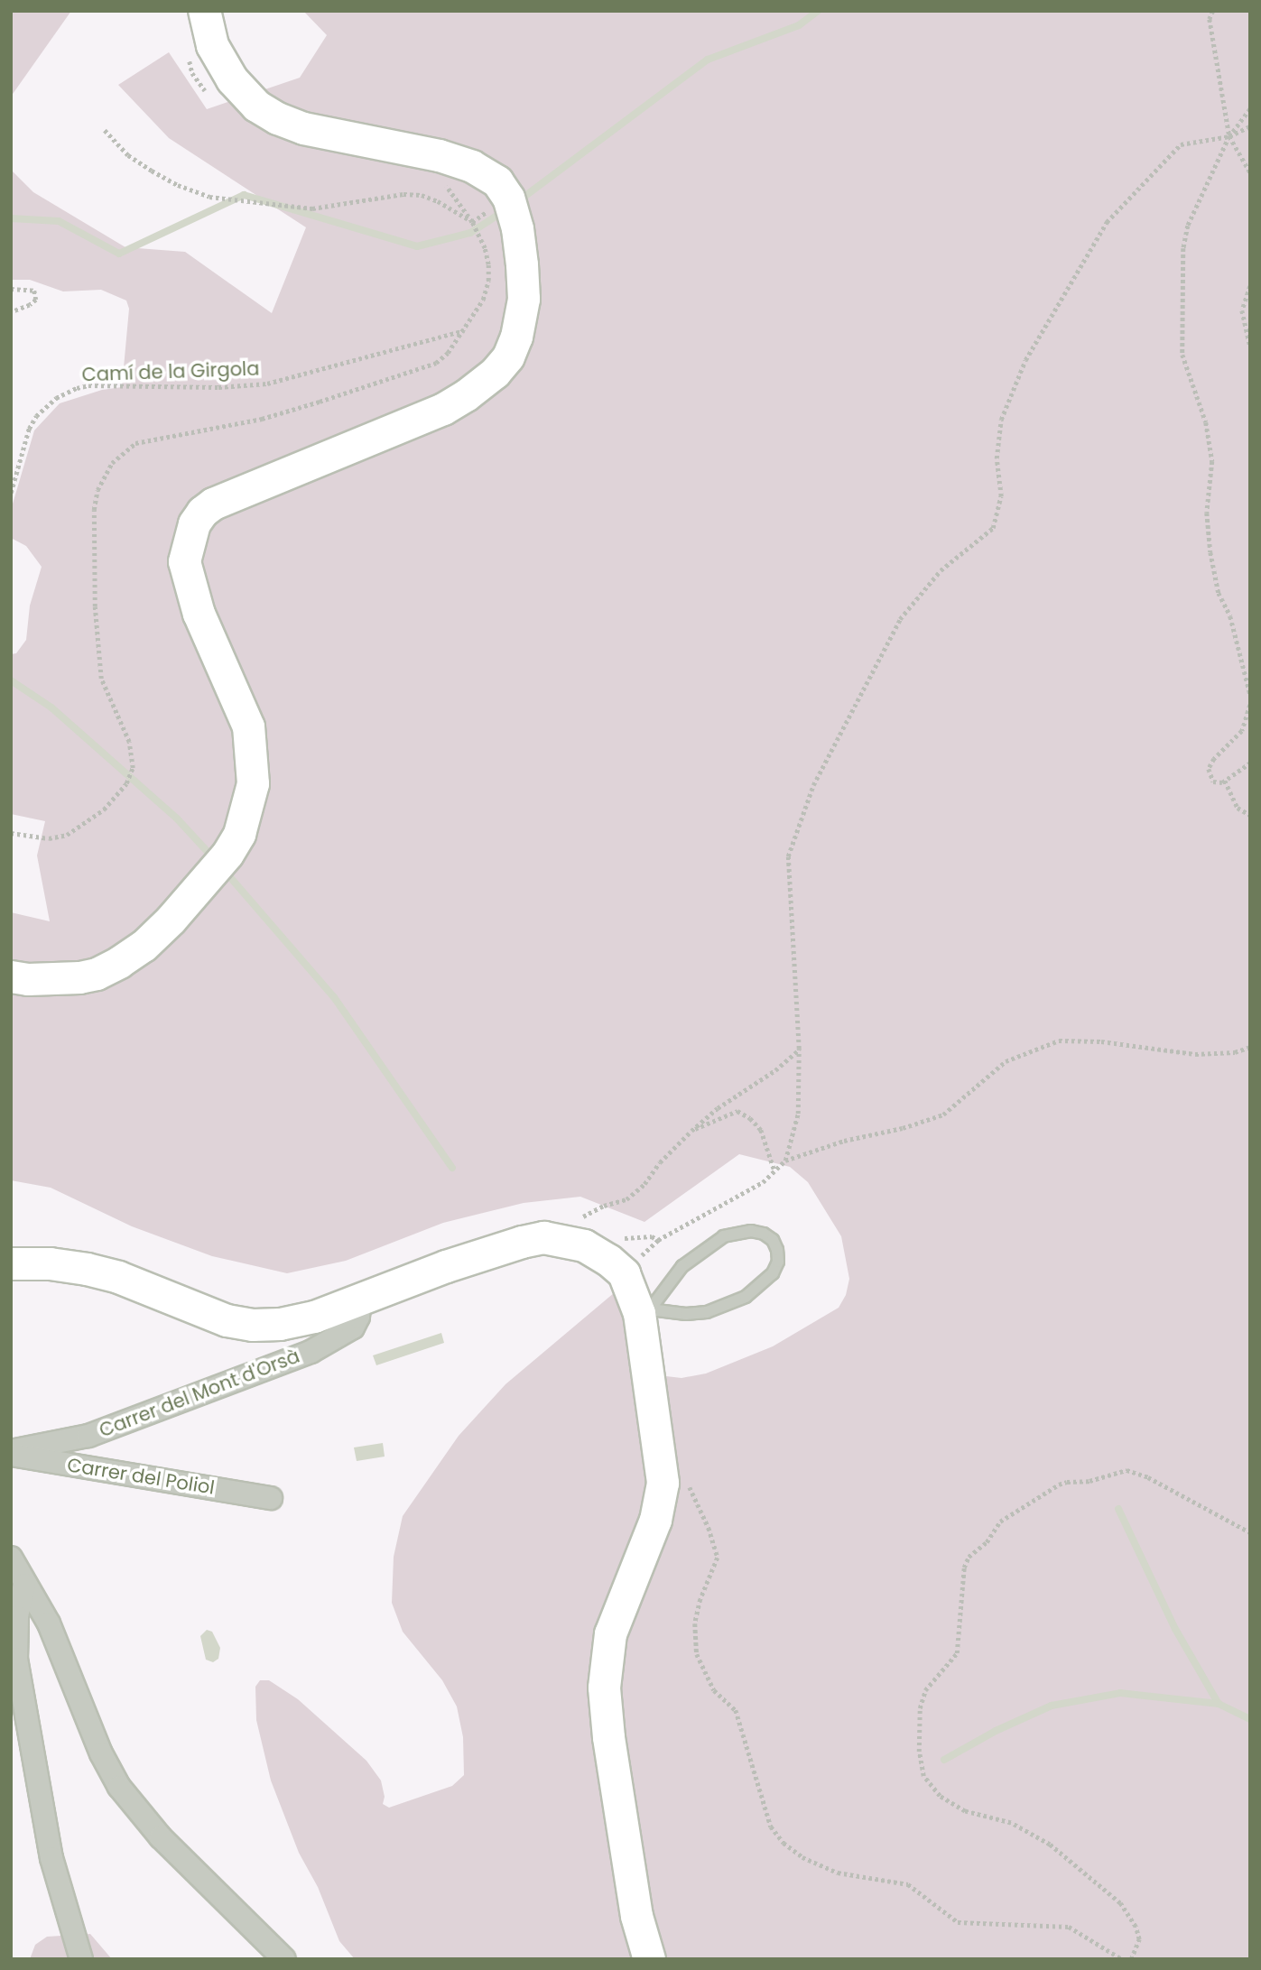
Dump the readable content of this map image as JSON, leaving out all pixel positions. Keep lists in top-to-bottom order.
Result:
{
  "streets": {
    "street": ["Carrer del Mont d'Orsà", "Carrer del Poliol"],
    "path": ["Camí de la Girgola"]
  },
  "crossings": [
    ["Carrer del Mont d'Orsà", "Carrer del Poliol"]
  ]
}
